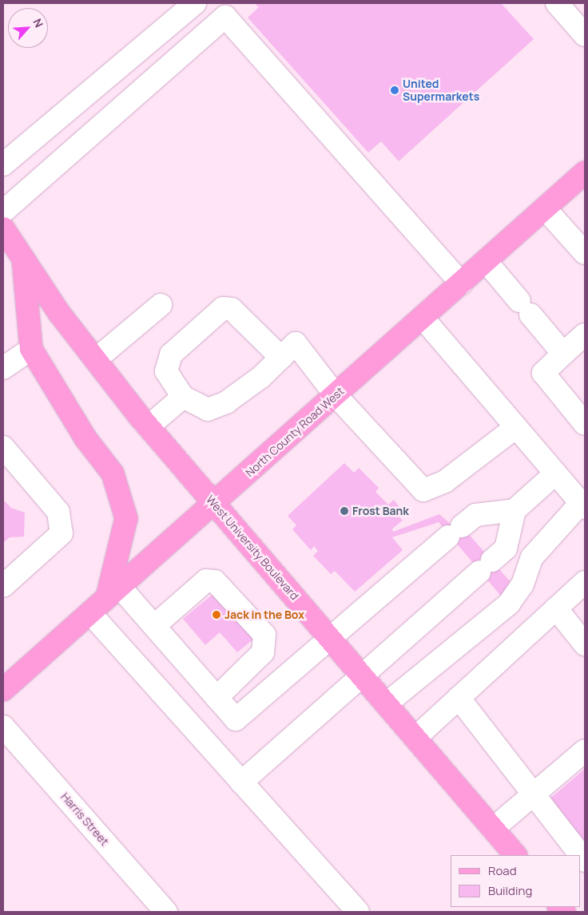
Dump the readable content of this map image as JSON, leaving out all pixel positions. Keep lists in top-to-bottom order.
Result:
{
  "streets": {
    "main road": ["North County Road West", "West University Boulevard"],
    "street": ["Harris Street"]
  },
  "crossings": [
    ["North County Road West", "West University Boulevard"]
  ],
  "places": ["United Supermarkets", "Frost Bank", "Jack in the Box"],
  "legend": ["Road", "Building"],
  "north": "top right"
}
